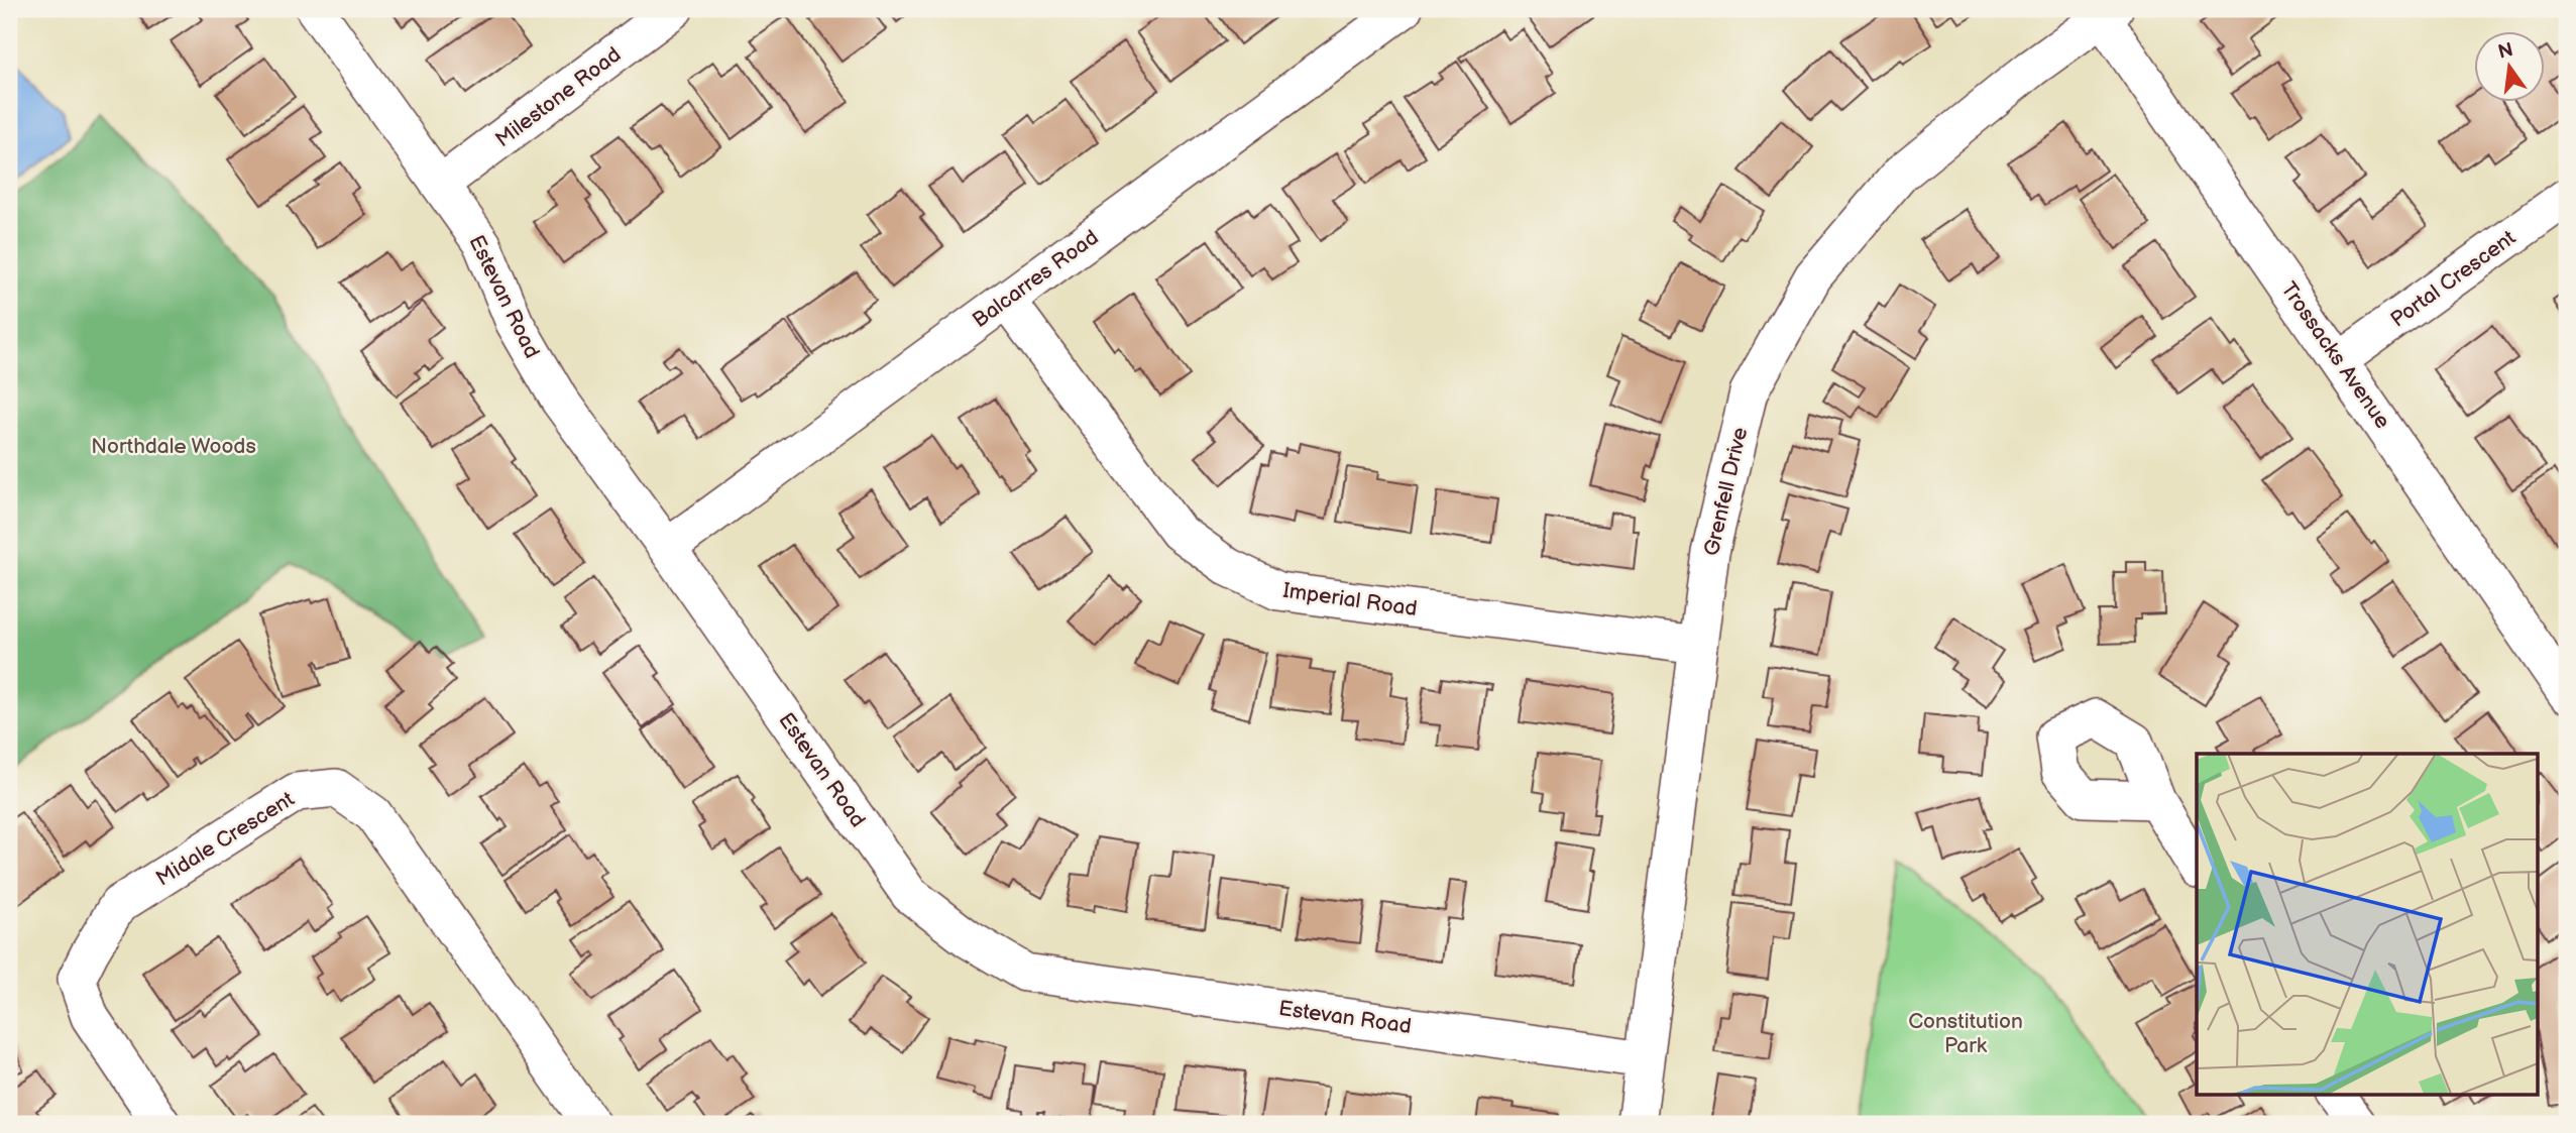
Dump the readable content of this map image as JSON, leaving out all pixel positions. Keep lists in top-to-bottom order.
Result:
{
  "streets": {
    "street": [
      "Milestone Road",
      "Balcarres Road",
      "Portal Crescent",
      "Estevan Road",
      "Trossacks Avenue",
      "Grenfell Drive",
      "Imperial Road",
      "Midale Crescent"
    ]
  },
  "crossings": [
    ["Milestone Road", "Estevan Road"],
    ["Balcarres Road", "Estevan Road"],
    ["Balcarres Road", "Imperial Road"],
    ["Portal Crescent", "Trossacks Avenue"],
    ["Estevan Road", "Grenfell Drive"],
    ["Trossacks Avenue", "Grenfell Drive"],
    ["Grenfell Drive", "Imperial Road"]
  ],
  "parks": ["Northdale Woods", "Constitution Park"],
  "north": "top"
}
